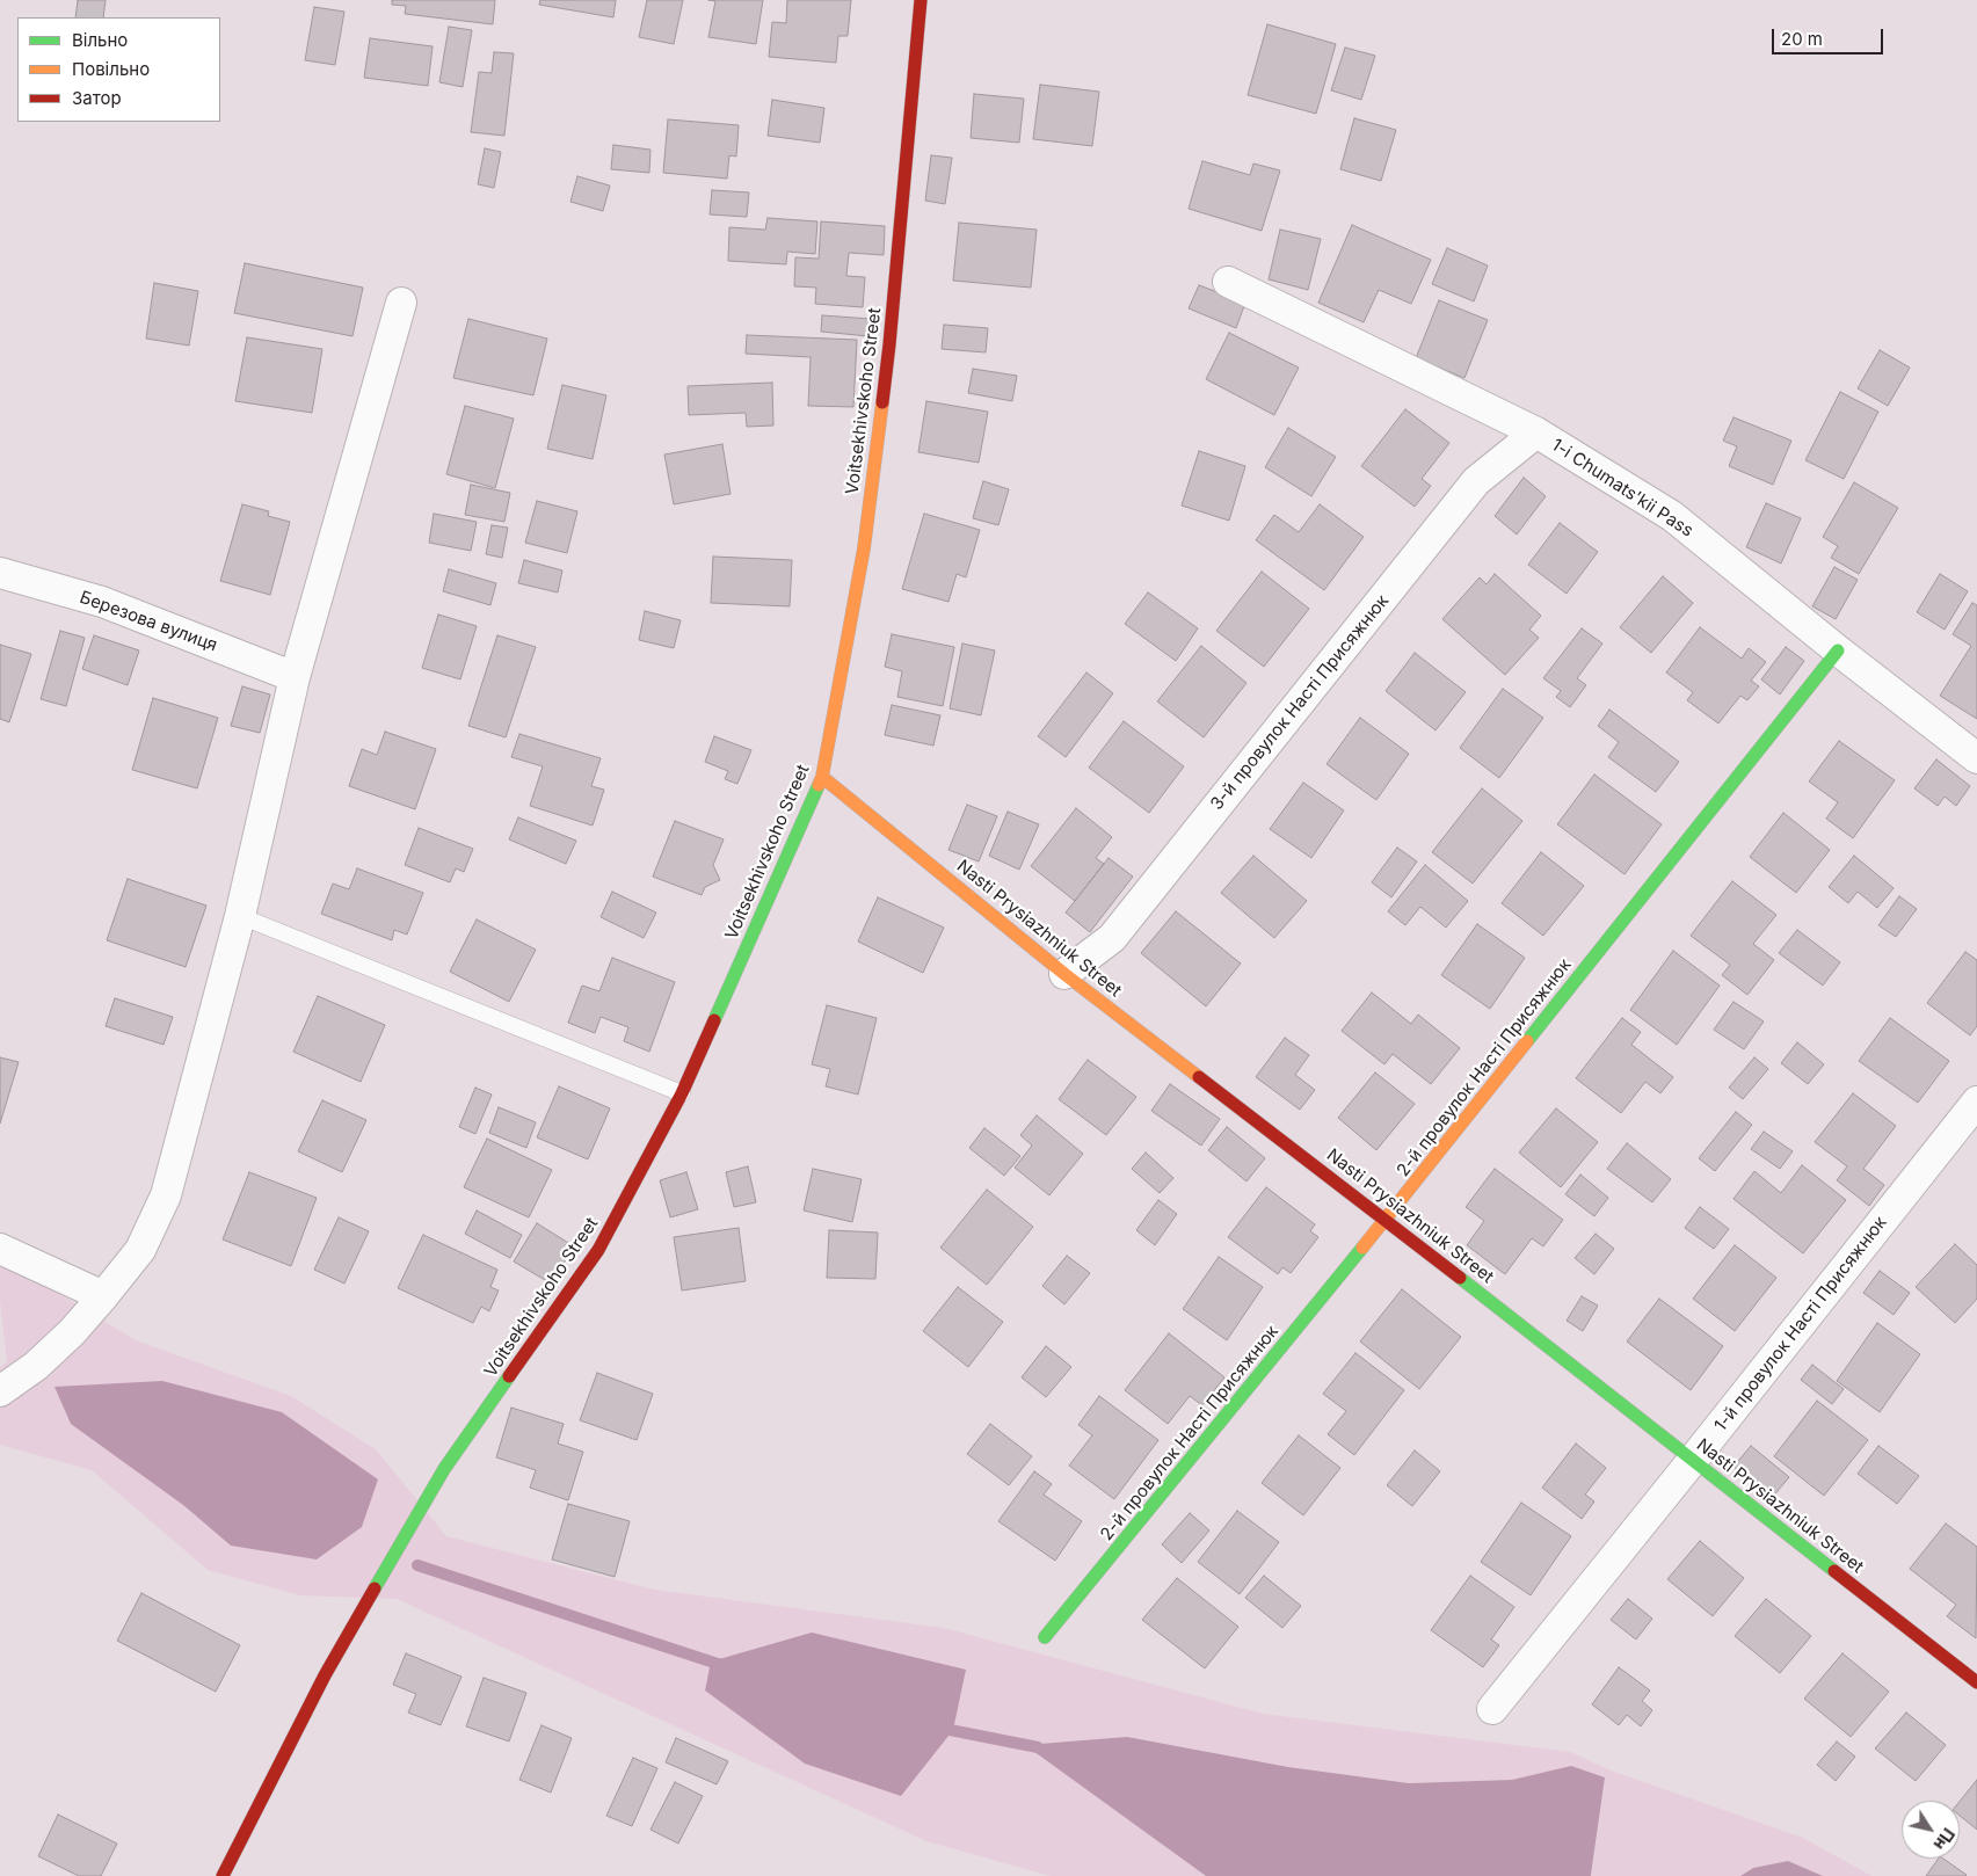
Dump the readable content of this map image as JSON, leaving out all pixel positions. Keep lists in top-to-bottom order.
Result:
{
  "streets": {
    "street": [
      "Voitsekhivskoho Street",
      "1-i Chumats'kii Pass",
      "Березова вулиця",
      "3-й провулок Насті Присяжнюк",
      "Nasti Prysiazhniuk Street",
      "2-й провулок Насті Присяжнюк",
      "1-й провулок Насті Присяжнюк"
    ]
  },
  "crossings": [
    ["Voitsekhivskoho Street", "Nasti Prysiazhniuk Street"],
    ["1-i Chumats'kii Pass", "3-й провулок Насті Присяжнюк"],
    ["1-i Chumats'kii Pass", "2-й провулок Насті Присяжнюк"],
    ["3-й провулок Насті Присяжнюк", "Nasti Prysiazhniuk Street"],
    ["Nasti Prysiazhniuk Street", "2-й провулок Насті Присяжнюк"],
    ["Nasti Prysiazhniuk Street", "1-й провулок Насті Присяжнюк"]
  ],
  "legend": ["Вільно", "Повільно", "Затор"],
  "scale_bar": "20 m",
  "north": "bottom right"
}
